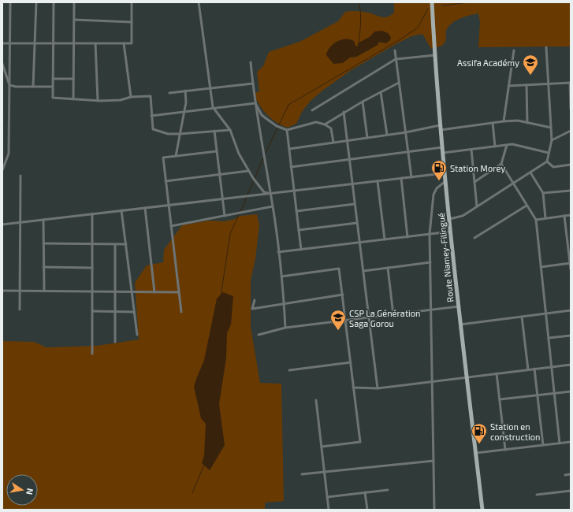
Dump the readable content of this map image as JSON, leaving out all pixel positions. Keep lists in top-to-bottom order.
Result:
{
  "streets": {
    "main road": ["Route Niamey-Filingué"]
  },
  "places": {
    "school or university": ["Assifa Académy", "CSP La Génération Saga Gorou"],
    "fuel station": ["Station Morey", "Station en construction"]
  },
  "north": "right"
}
